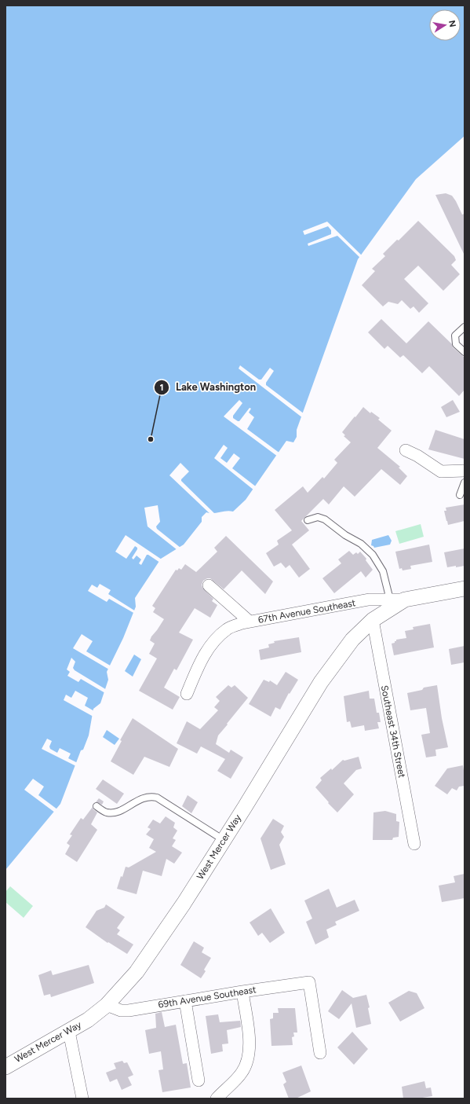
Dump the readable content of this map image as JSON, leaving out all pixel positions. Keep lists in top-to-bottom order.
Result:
{
  "streets": {
    "street": [
      "67th Avenue Southeast",
      "Southeast 34th Street",
      "West Mercer Way",
      "69th Avenue Southeast"
    ]
  },
  "crossings": [
    ["67th Avenue Southeast", "West Mercer Way"],
    ["Southeast 34th Street", "West Mercer Way"],
    ["West Mercer Way", "69th Avenue Southeast"]
  ],
  "places": ["Lake Washington"],
  "north": "right"
}
